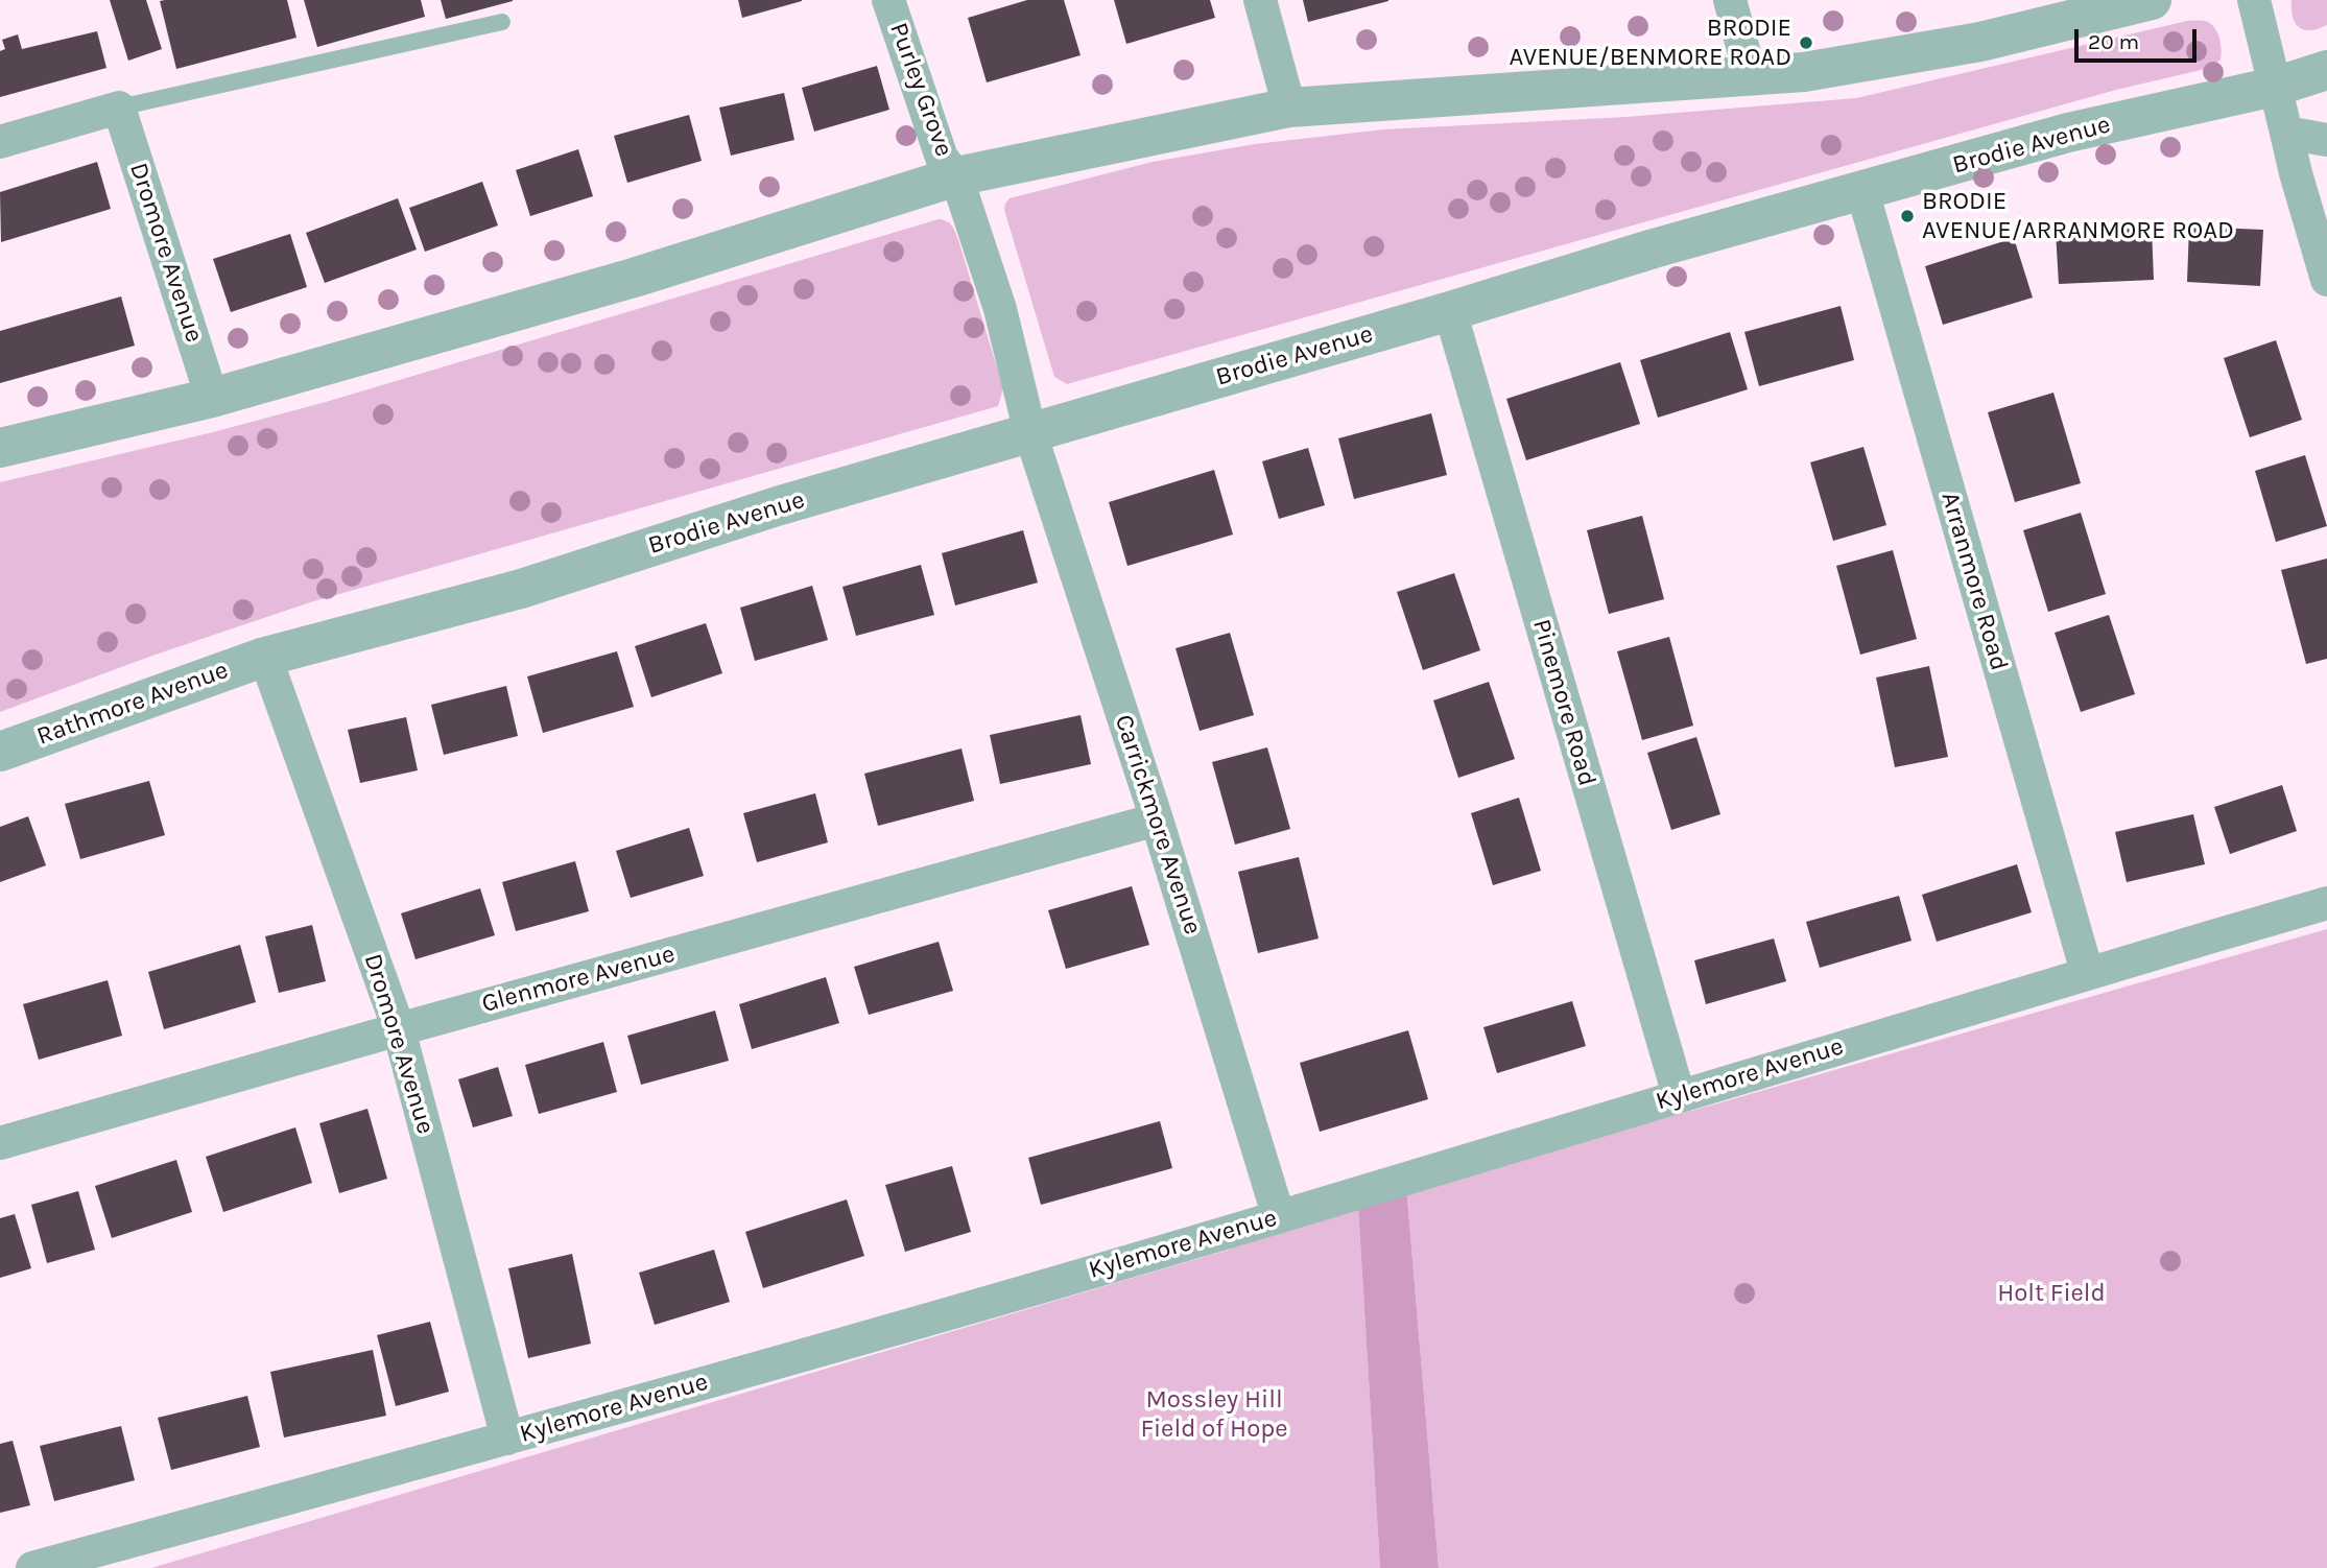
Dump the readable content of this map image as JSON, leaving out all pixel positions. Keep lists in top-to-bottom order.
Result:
{
  "streets": {
    "street": [
      "Purley Grove",
      "Brodie Avenue",
      "Dromore Avenue",
      "Arranmore Road",
      "Pinemore Road",
      "Rathmore Avenue",
      "Carrickmore Avenue",
      "Glenmore Avenue",
      "Kylemore Avenue"
    ]
  },
  "crossings": [
    ["Purley Grove", "Brodie Avenue"],
    ["Purley Grove", "Carrickmore Avenue"],
    ["Brodie Avenue", "Dromore Avenue"],
    ["Brodie Avenue", "Arranmore Road"],
    ["Brodie Avenue", "Pinemore Road"],
    ["Brodie Avenue", "Rathmore Avenue"],
    ["Brodie Avenue", "Carrickmore Avenue"],
    ["Dromore Avenue", "Rathmore Avenue"],
    ["Dromore Avenue", "Glenmore Avenue"],
    ["Dromore Avenue", "Kylemore Avenue"],
    ["Arranmore Road", "Kylemore Avenue"],
    ["Pinemore Road", "Kylemore Avenue"],
    ["Carrickmore Avenue", "Glenmore Avenue"],
    ["Carrickmore Avenue", "Kylemore Avenue"]
  ],
  "parks": ["Holt Field", "Mossley Hill Field of Hope"],
  "places": ["BRODIE AVENUE/BENMORE ROAD", "BRODIE AVENUE/ARRANMORE ROAD"],
  "scale_bar": "20 m"
}
